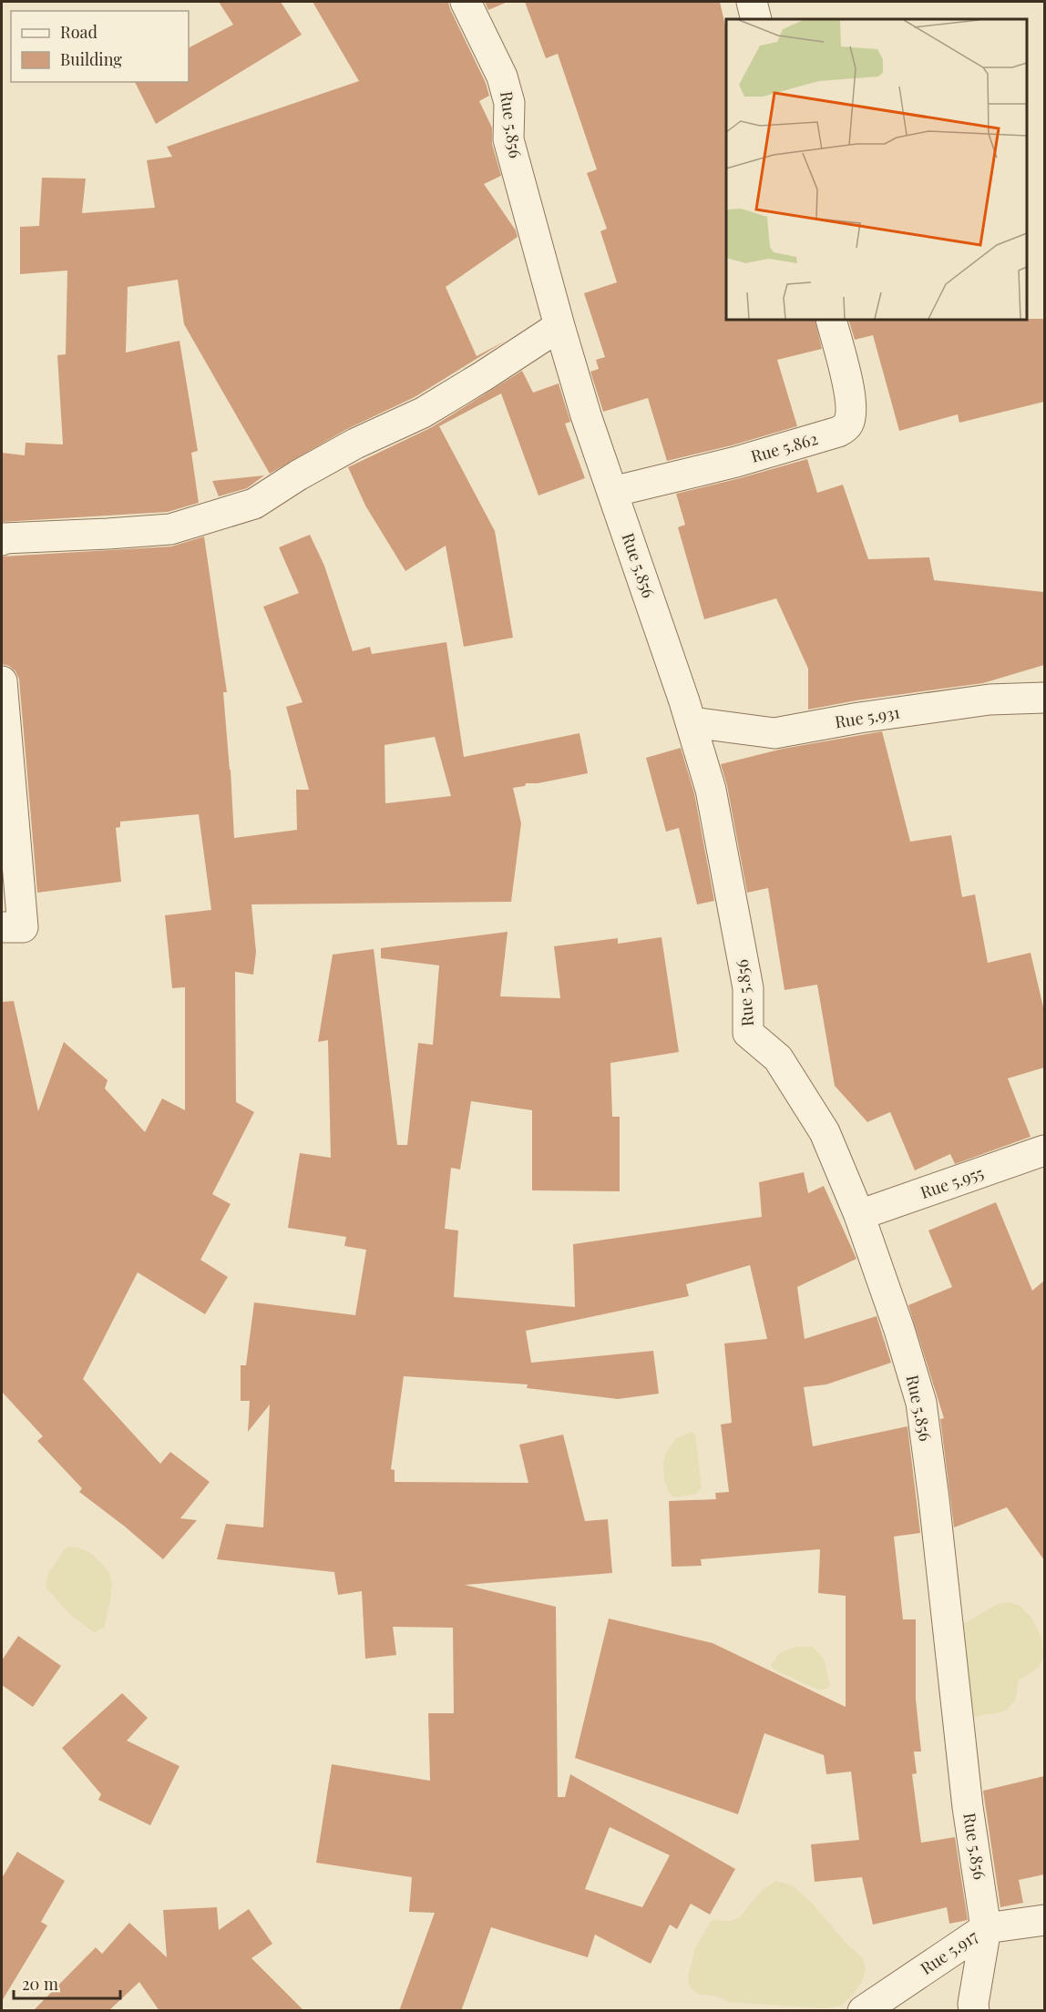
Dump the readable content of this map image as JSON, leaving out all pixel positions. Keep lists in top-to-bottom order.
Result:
{
  "streets": {
    "street": [
      "Rue 5.856",
      "Rue 5.862",
      "Rue 5.931",
      "Rue 5.955",
      "Rue 5.917"
    ]
  },
  "crossings": [
    ["Rue 5.856", "Rue 5.862"],
    ["Rue 5.856", "Rue 5.931"],
    ["Rue 5.856", "Rue 5.955"],
    ["Rue 5.856", "Rue 5.917"]
  ],
  "legend": ["Road", "Building"],
  "scale_bar": "20 m"
}
